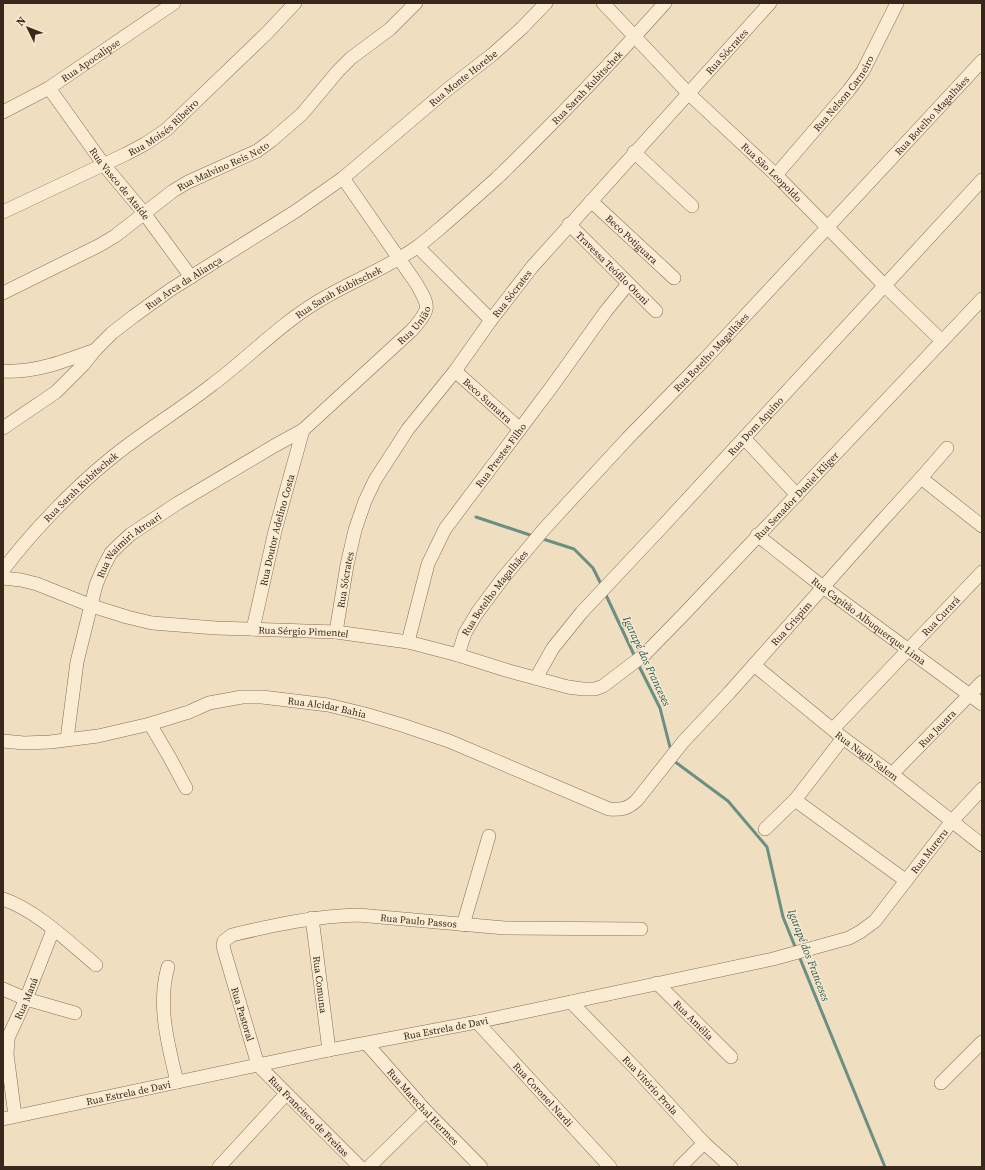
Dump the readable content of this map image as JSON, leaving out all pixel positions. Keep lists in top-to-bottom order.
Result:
{
  "streets": {
    "street": [
      "Rua Sócrates",
      "Rua Apocalipse",
      "Rua Monte Horebe",
      "Rua Sarah Kubitschek",
      "Rua Nelson Carneiro",
      "Rua Botelho Magalhães",
      "Rua Moisés Ribeiro",
      "Rua Malvino Reis Neto",
      "Rua São Leopoldo",
      "Rua Vasco de Ataíde",
      "Beco Potiguara",
      "Travessa Teófilo Otoni",
      "Rua Arca da Aliança",
      "Rua União",
      "Beco Sumatra",
      "Rua Dom Aquino",
      "Rua Prestes Filho",
      "Rua Senador Daniel Kliger",
      "Rua Doutor Adelino Costa",
      "Rua Waimiri Atroari",
      "Rua Curará",
      "Rua Capitão Albuquerque Lima",
      "Rua Crispim",
      "Rua Sérgio Pimentel",
      "Rua Alcidar Bahia",
      "Rua Jauara",
      "Rua Nagib Salem",
      "Rua Mureru",
      "Rua Paulo Passos",
      "Rua Comuna",
      "Rua Maná",
      "Rua Pastoral",
      "Rua Amélia",
      "Rua Estrela de Davi",
      "Rua Vitório Prola",
      "Rua Coronel Nardi",
      "Rua Marechal Hermes",
      "Rua Francisco de Freitas"
    ]
  },
  "crossings": [
    ["Rua Sócrates", "Rua São Leopoldo"],
    ["Rua Sócrates", "Beco Potiguara"],
    ["Rua Sócrates", "Travessa Teófilo Otoni"],
    ["Rua Sócrates", "Beco Sumatra"],
    ["Rua Sócrates", "Rua Sérgio Pimentel"],
    ["Rua Apocalipse", "Rua Vasco de Ataíde"],
    ["Rua Monte Horebe", "Rua Arca da Aliança"],
    ["Rua Sarah Kubitschek", "Rua São Leopoldo"],
    ["Rua Sarah Kubitschek", "Rua União"],
    ["Rua Nelson Carneiro", "Rua São Leopoldo"],
    ["Rua Botelho Magalhães", "Rua São Leopoldo"],
    ["Rua Botelho Magalhães", "Rua Sérgio Pimentel"],
    ["Rua Moisés Ribeiro", "Rua Vasco de Ataíde"],
    ["Rua Malvino Reis Neto", "Rua Vasco de Ataíde"],
    ["Rua São Leopoldo", "Rua Dom Aquino"],
    ["Rua São Leopoldo", "Rua Senador Daniel Kliger"],
    ["Rua Vasco de Ataíde", "Rua Arca da Aliança"],
    ["Travessa Teófilo Otoni", "Rua Prestes Filho"],
    ["Rua Arca da Aliança", "Rua União"],
    ["Rua União", "Rua Doutor Adelino Costa"],
    ["Rua União", "Rua Waimiri Atroari"],
    ["Beco Sumatra", "Rua Prestes Filho"],
    ["Rua Dom Aquino", "Rua Sérgio Pimentel"],
    ["Rua Prestes Filho", "Rua Sérgio Pimentel"],
    ["Rua Senador Daniel Kliger", "Rua Capitão Albuquerque Lima"],
    ["Rua Senador Daniel Kliger", "Rua Sérgio Pimentel"],
    ["Rua Doutor Adelino Costa", "Rua Waimiri Atroari"],
    ["Rua Doutor Adelino Costa", "Rua Sérgio Pimentel"],
    ["Rua Waimiri Atroari", "Rua Sérgio Pimentel"],
    ["Rua Waimiri Atroari", "Rua Alcidar Bahia"],
    ["Rua Curará", "Rua Capitão Albuquerque Lima"],
    ["Rua Curará", "Rua Nagib Salem"],
    ["Rua Capitão Albuquerque Lima", "Rua Crispim"],
    ["Rua Capitão Albuquerque Lima", "Rua Jauara"],
    ["Rua Crispim", "Rua Alcidar Bahia"],
    ["Rua Crispim", "Rua Nagib Salem"],
    ["Rua Jauara", "Rua Nagib Salem"],
    ["Rua Nagib Salem", "Rua Mureru"],
    ["Rua Mureru", "Rua Estrela de Davi"],
    ["Rua Paulo Passos", "Rua Comuna"],
    ["Rua Paulo Passos", "Rua Pastoral"],
    ["Rua Comuna", "Rua Estrela de Davi"],
    ["Rua Maná", "Rua Estrela de Davi"],
    ["Rua Pastoral", "Rua Estrela de Davi"],
    ["Rua Pastoral", "Rua Francisco de Freitas"],
    ["Rua Amélia", "Rua Estrela de Davi"],
    ["Rua Estrela de Davi", "Rua Vitório Prola"],
    ["Rua Estrela de Davi", "Rua Coronel Nardi"],
    ["Rua Estrela de Davi", "Rua Marechal Hermes"],
    ["Rua Estrela de Davi", "Rua Francisco de Freitas"]
  ],
  "water": ["Igarapé dos Franceses"],
  "north": "top left"
}
